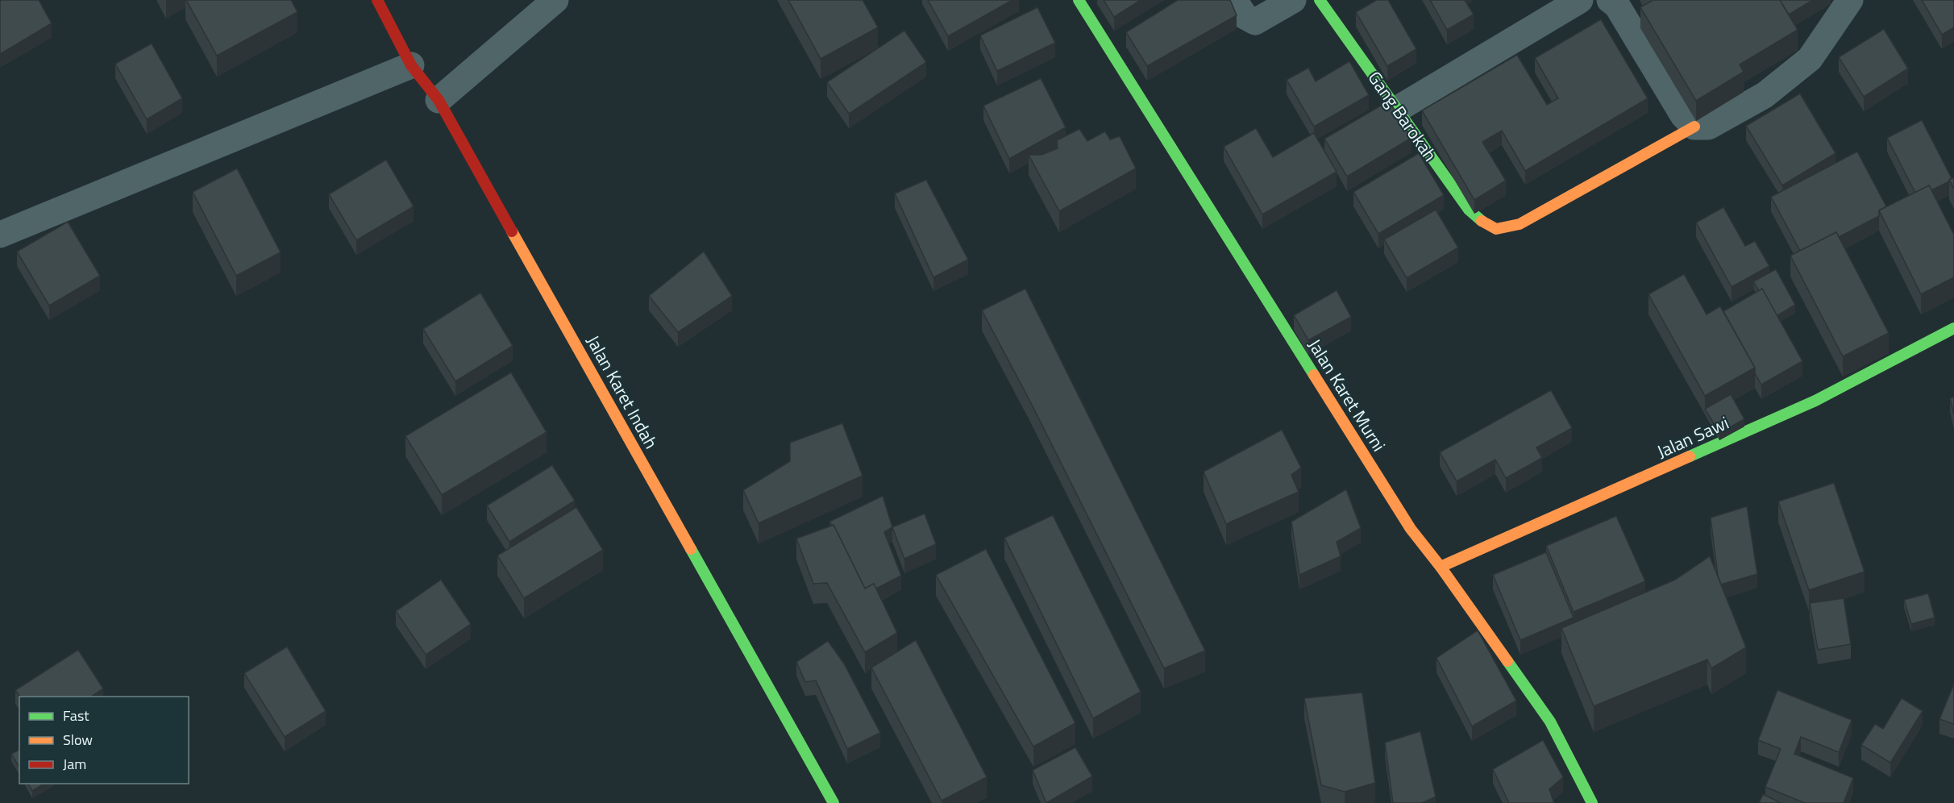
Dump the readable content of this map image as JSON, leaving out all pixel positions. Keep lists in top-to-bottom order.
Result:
{
  "streets": {
    "street": [
      "Gang Barokah",
      "Jalan Karet Indah",
      "Jalan Karet Murni",
      "Jalan Sawi"
    ]
  },
  "crossings": [
    ["Jalan Karet Murni", "Jalan Sawi"]
  ],
  "legend": ["Fast", "Slow", "Jam"]
}
